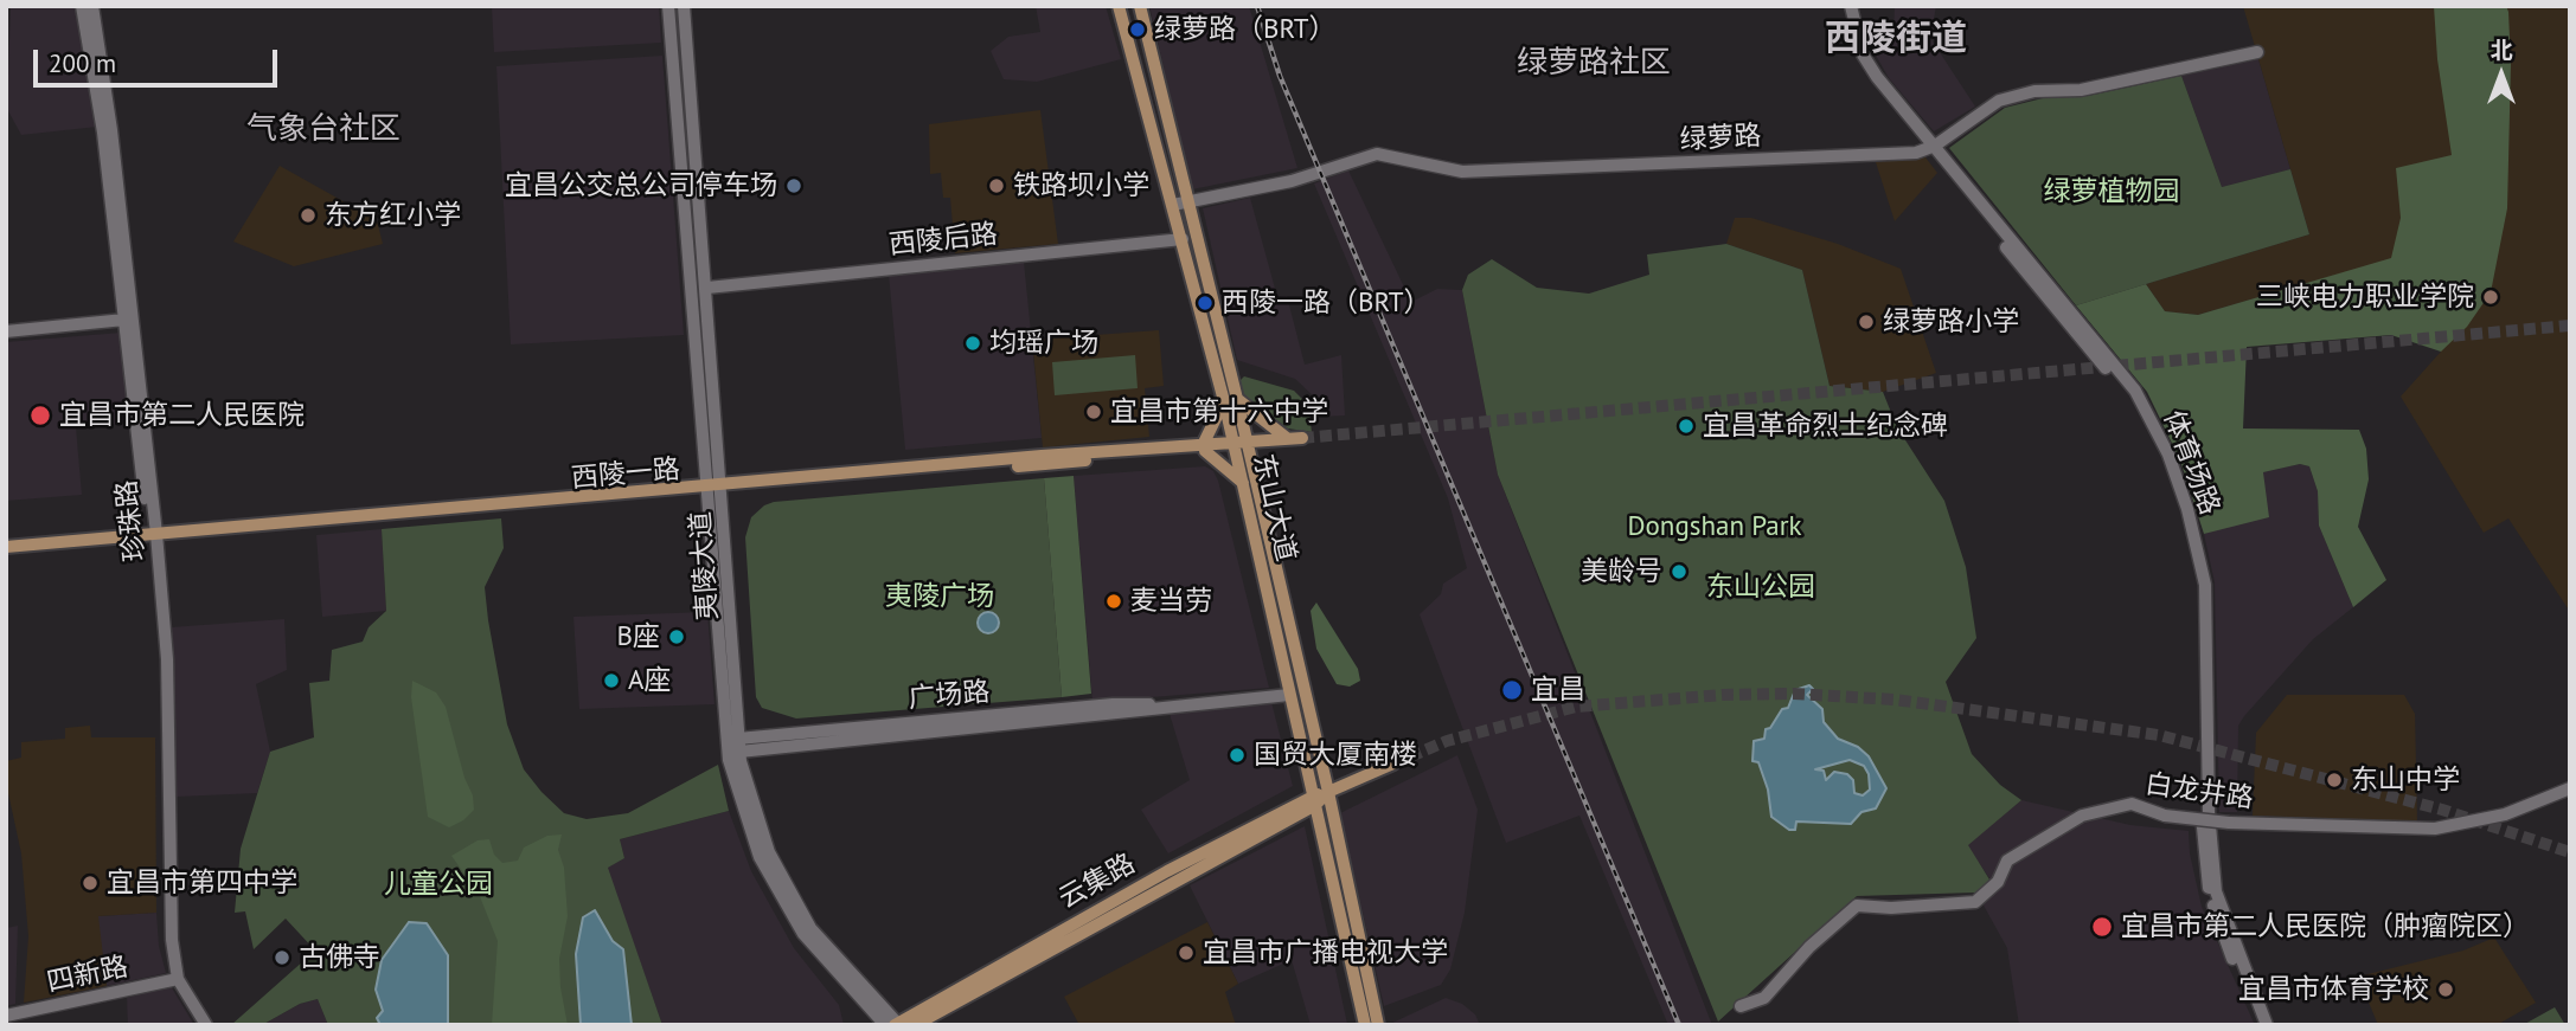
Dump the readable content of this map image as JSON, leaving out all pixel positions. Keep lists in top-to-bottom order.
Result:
{
  "streets": {
    "main road": [
      "绿萝路",
      "西陵后路",
      "体育场路",
      "西陵一路",
      "东山大道",
      "珍珠路",
      "夷陵大道",
      "广场路",
      "白龙井路",
      "云集路",
      "四新路"
    ]
  },
  "crossings": [
    ["绿萝路", "体育场路"],
    ["绿萝路", "东山大道"],
    ["西陵后路", "东山大道"],
    ["西陵后路", "夷陵大道"],
    ["西陵一路", "东山大道"],
    ["西陵一路", "珍珠路"],
    ["西陵一路", "夷陵大道"],
    ["东山大道", "广场路"],
    ["东山大道", "云集路"],
    ["珍珠路", "四新路"],
    ["夷陵大道", "广场路"],
    ["夷陵大道", "云集路"]
  ],
  "districts": ["西陵街道", "绿萝路社区", "气象台社区"],
  "parks": [
    "绿萝植物园",
    "Dongshan Park",
    "东山公园",
    "夷陵广场",
    "儿童公园"
  ],
  "places": [
    "绿萝路（BRT）",
    "宜昌公交总公司停车场",
    "铁路坝小学",
    "东方红小学",
    "三峡电力职业学院",
    "西陵一路（BRT）",
    "绿萝路小学",
    "均瑶广场",
    "宜昌市第十六中学",
    "宜昌市第二人民医院",
    "宜昌革命烈士纪念碑",
    "美龄号",
    "麦当劳",
    "B座",
    "A座",
    "宜昌",
    "国贸大厦南楼",
    "东山中学",
    "宜昌市第四中学",
    "宜昌市第二人民医院（肿瘤院区）",
    "宜昌市广播电视大学",
    "古佛寺",
    "宜昌市体育学校"
  ],
  "scale_bar": "200 m",
  "north": "top"
}
